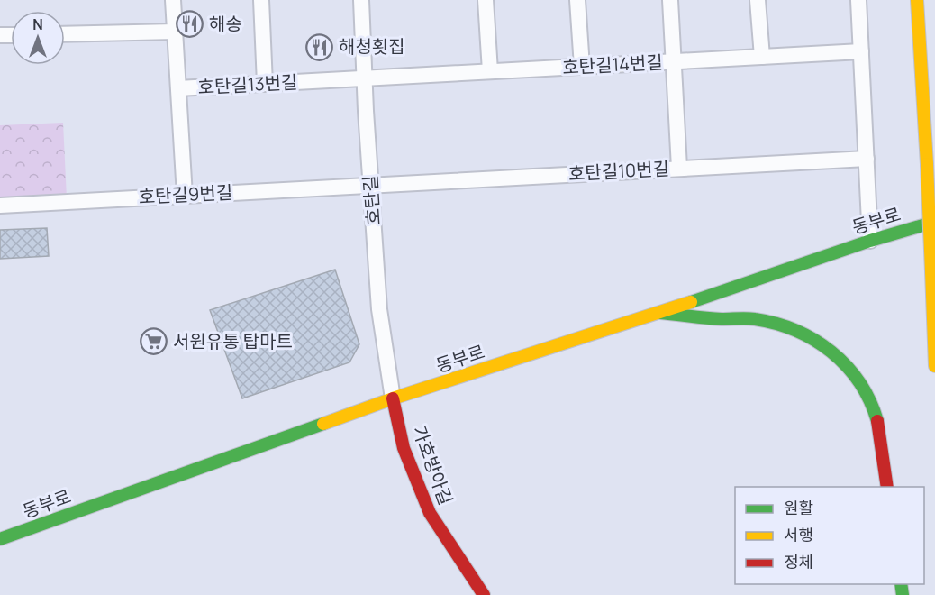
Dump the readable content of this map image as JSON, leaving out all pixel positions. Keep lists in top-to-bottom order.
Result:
{
  "streets": {
    "main road": ["동부로", "가호방아길"],
    "street": [
      "호탄길14번길",
      "호탄길13번길",
      "호탄길10번길",
      "호탄길9번길",
      "호탄길"
    ]
  },
  "crossings": [
    ["호탄길14번길", "호탄길13번길"],
    ["호탄길14번길", "호탄길"],
    ["호탄길13번길", "호탄길"],
    ["호탄길10번길", "호탄길9번길"],
    ["호탄길10번길", "호탄길"],
    ["호탄길9번길", "호탄길"],
    ["호탄길", "동부로"],
    ["호탄길", "가호방아길"],
    ["동부로", "가호방아길"]
  ],
  "places": {
    "restaurant": ["해송", "해청횟집"],
    "supermarket": ["서원유통 탑마트"]
  },
  "legend": ["원활", "서행", "정체"],
  "north": "top"
}
